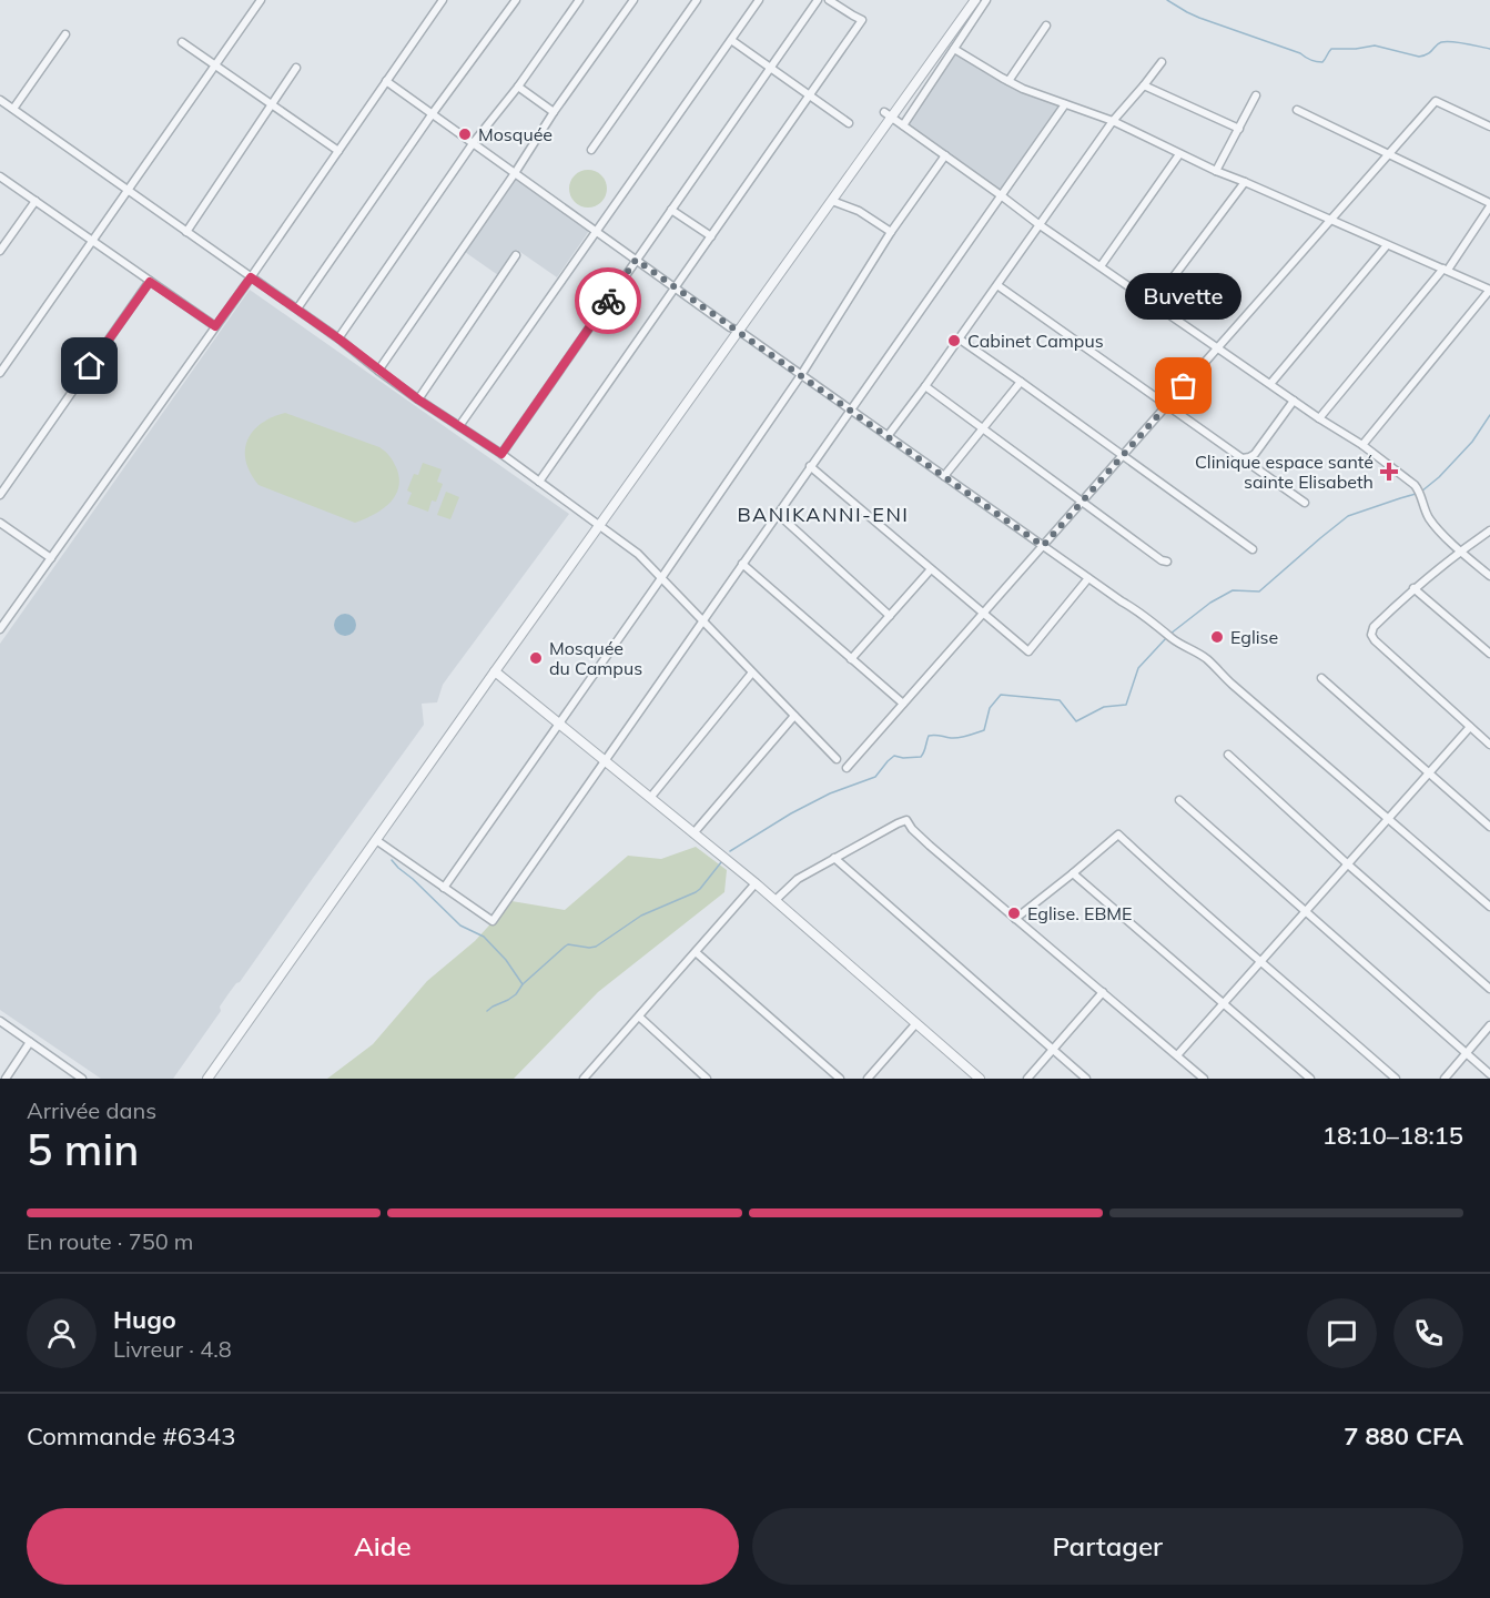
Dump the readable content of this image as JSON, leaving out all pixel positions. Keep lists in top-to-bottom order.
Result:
{
  "districts": ["BANIKANNI-ENI"],
  "places": {
    "other": [
      "Mosquée",
      "Cabinet Campus",
      "Buvette",
      "Eglise",
      "Mosquée du Campus",
      "Eglise. EBME"
    ],
    "health": ["Clinique espace santé sainte Elisabeth"]
  },
  "page": {
    "bubble": "Buvette",
    "heading": ["5 min", "Arrivée dans", "18:10–18:15"],
    "panel": [
      "Hugo",
      "Livreur · 4.8",
      "Commande #6343",
      "7 880 CFA"
    ],
    "bar": "En route · 750 m",
    "buttons": ["Aide", "Partager"]
  }
}
